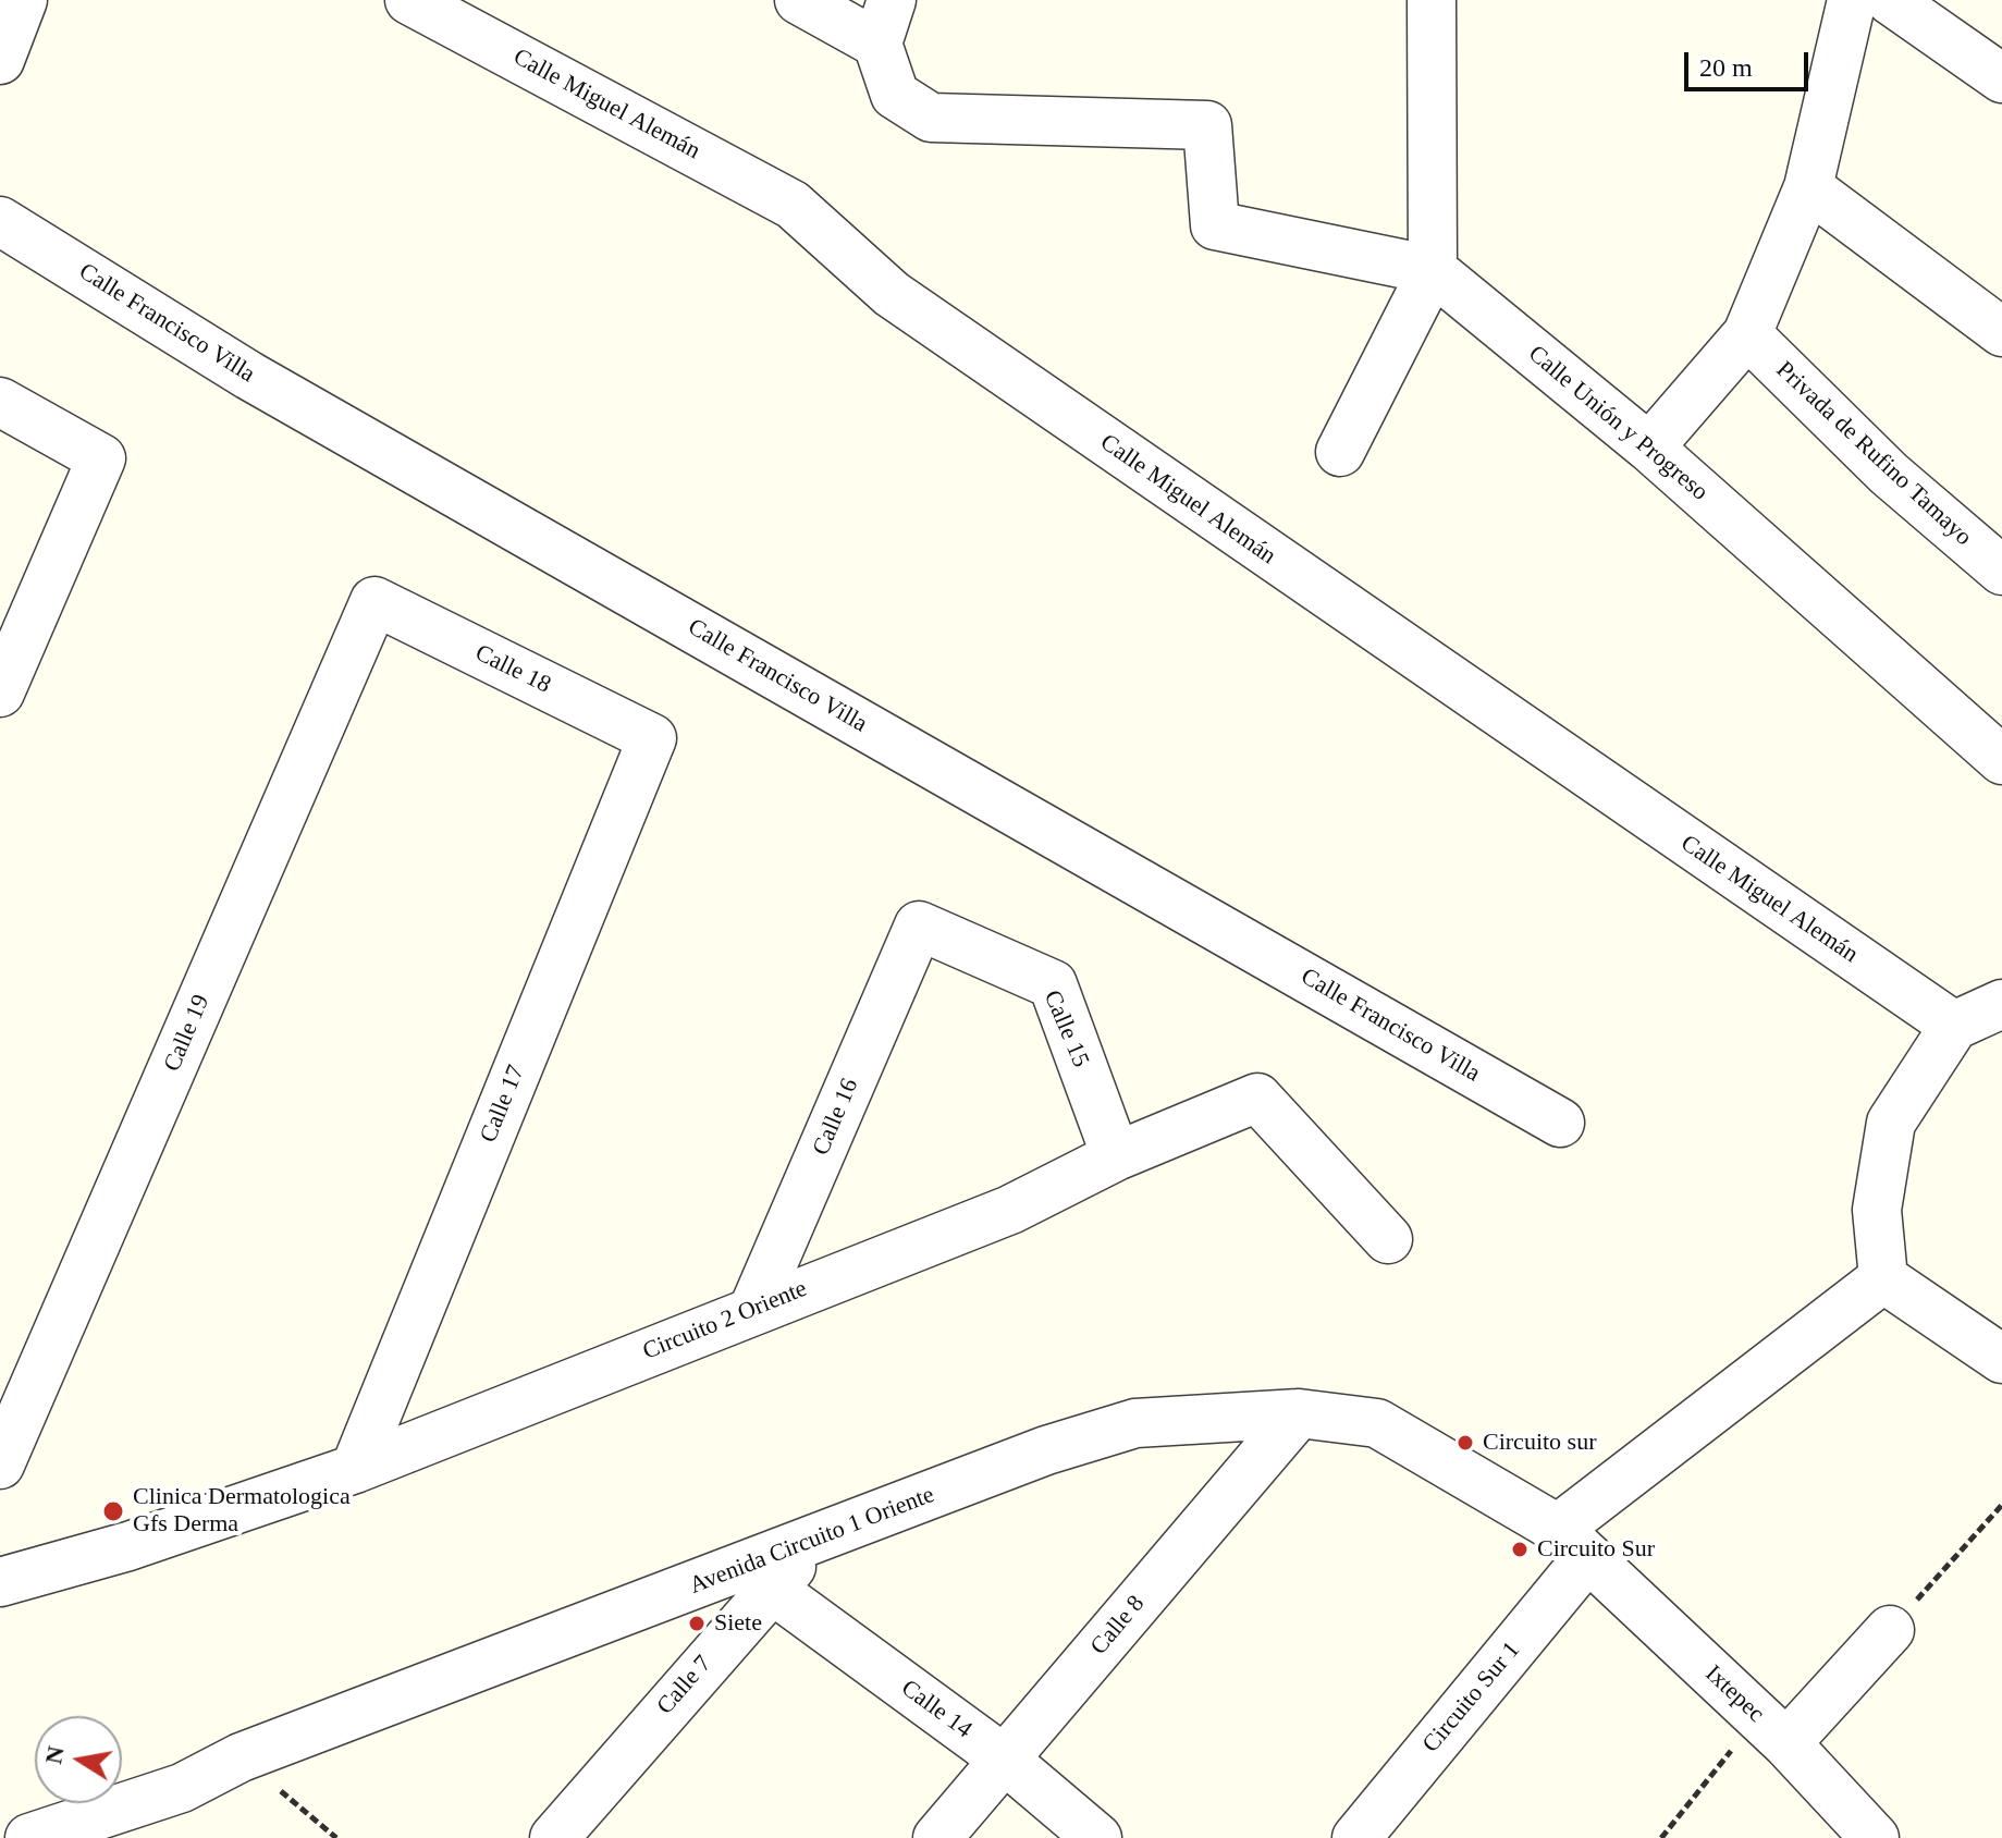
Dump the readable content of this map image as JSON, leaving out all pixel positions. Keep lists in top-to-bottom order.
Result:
{
  "streets": {
    "street": [
      "Calle Miguel Alemán",
      "Calle Francisco Villa",
      "Calle Unión y Progreso",
      "Privada de Rufino Tamayo",
      "Calle 18",
      "Calle 15",
      "Calle 19",
      "Calle 17",
      "Calle 16",
      "Circuito 2 Oriente",
      "Avenida Circuito 1 Oriente",
      "Calle 8",
      "Calle 7",
      "Ixtepec",
      "Circuito Sur 1",
      "Calle 14"
    ]
  },
  "crossings": [
    ["Calle 18", "Calle 19"],
    ["Calle 18", "Calle 17"],
    ["Calle 15", "Calle 16"],
    ["Calle 15", "Circuito 2 Oriente"],
    ["Calle 17", "Circuito 2 Oriente"],
    ["Calle 16", "Circuito 2 Oriente"],
    ["Avenida Circuito 1 Oriente", "Calle 8"],
    ["Avenida Circuito 1 Oriente", "Calle 7"],
    ["Avenida Circuito 1 Oriente", "Ixtepec"],
    ["Avenida Circuito 1 Oriente", "Circuito Sur 1"],
    ["Calle 8", "Calle 14"],
    ["Calle 7", "Calle 14"],
    ["Ixtepec", "Circuito Sur 1"]
  ],
  "places": [
    "Circuito sur",
    "Clinica Dermatologica Gfs Derma",
    "Circuito Sur",
    "Siete"
  ],
  "scale_bar": "20 m",
  "north": "left"
}
